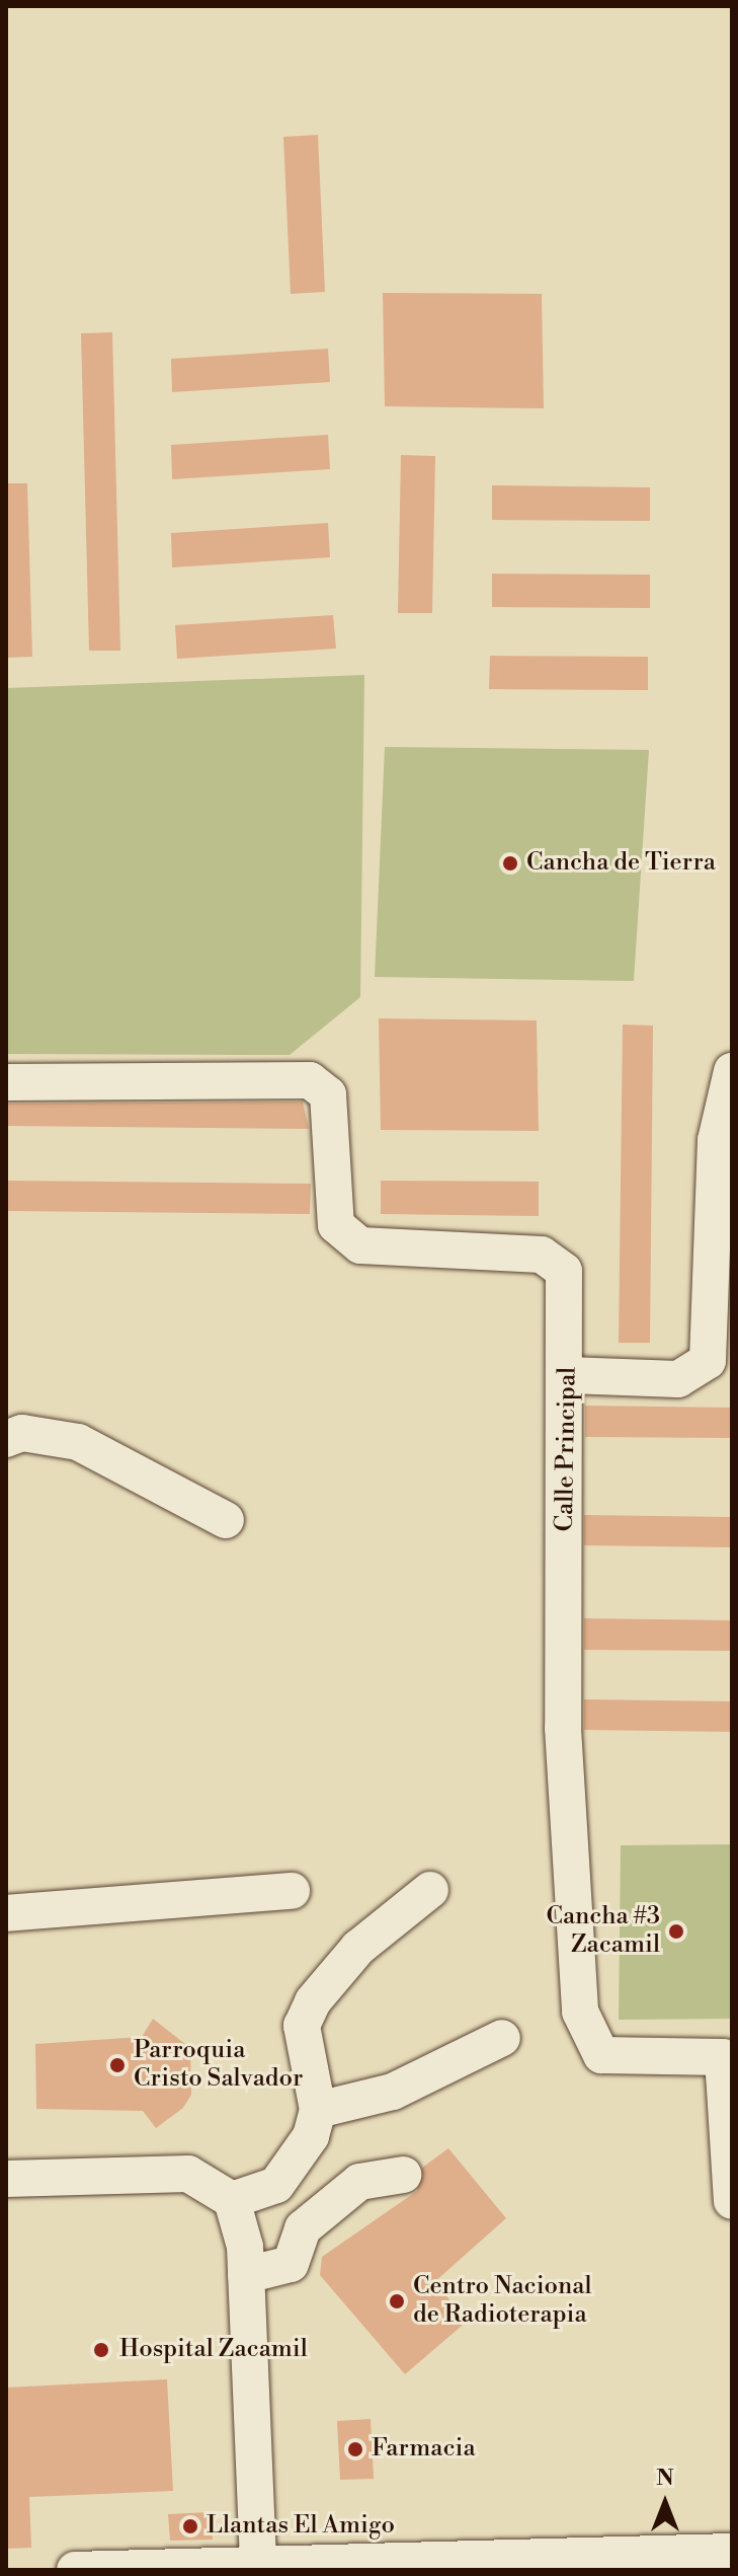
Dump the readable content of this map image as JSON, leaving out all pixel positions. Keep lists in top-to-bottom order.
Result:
{
  "streets": {
    "street": ["Calle Principal"]
  },
  "places": [
    "Cancha de Tierra",
    "Cancha #3 Zacamil",
    "Parroquia Cristo Salvador",
    "Centro Nacional de Radioterapia",
    "Hospital Zacamil",
    "Farmacia",
    "Llantas El Amigo"
  ],
  "north": "top"
}
